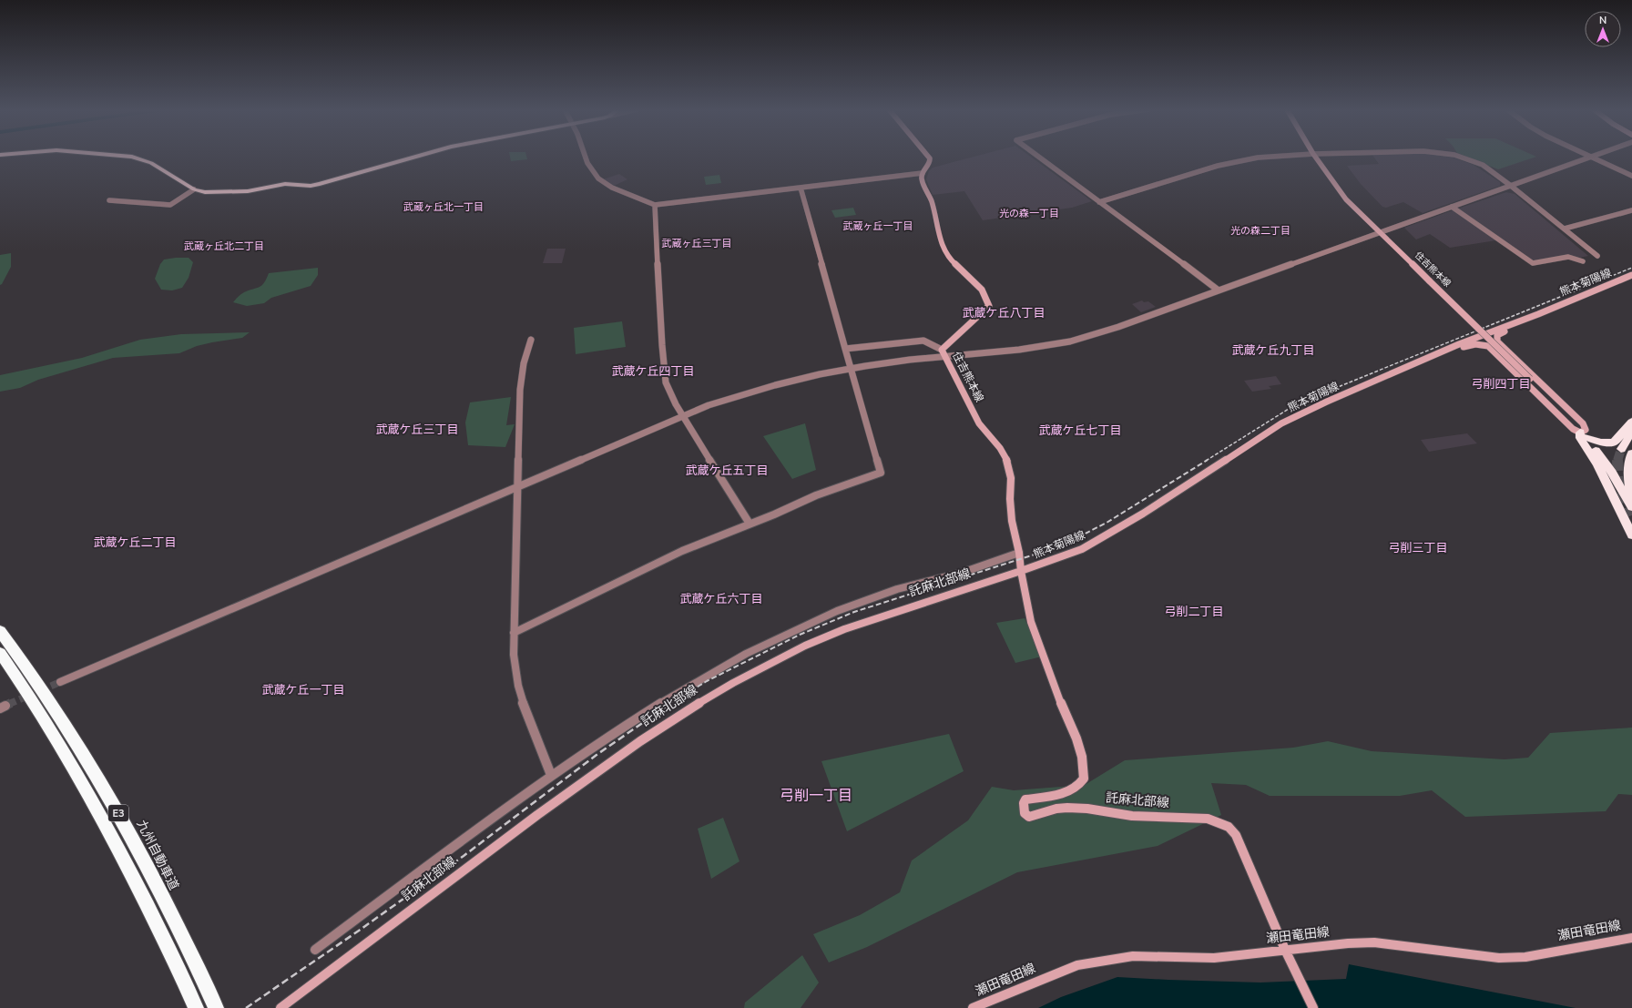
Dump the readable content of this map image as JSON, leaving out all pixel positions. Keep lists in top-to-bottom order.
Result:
{
  "streets": {
    "highway": ["E3", "九州自動車道"],
    "main road": [
      "住吉熊本線",
      "熊本菊陽線",
      "託麻北部線",
      "瀬田竜田線"
    ]
  },
  "crossings": [
    ["住吉熊本線", "熊本菊陽線"],
    ["住吉熊本線", "託麻北部線"],
    ["熊本菊陽線", "託麻北部線"],
    ["託麻北部線", "瀬田竜田線"]
  ],
  "districts": [
    "武蔵ヶ丘北一丁目",
    "光の森一丁目",
    "武蔵ヶ丘一丁目",
    "光の森二丁目",
    "武蔵ヶ丘三丁目",
    "武蔵ヶ丘北二丁目",
    "武蔵ケ丘八丁目",
    "武蔵ケ丘九丁目",
    "武蔵ケ丘四丁目",
    "弓削四丁目",
    "武蔵ケ丘三丁目",
    "武蔵ケ丘七丁目",
    "武蔵ケ丘五丁目",
    "武蔵ケ丘二丁目",
    "弓削三丁目",
    "武蔵ケ丘六丁目",
    "弓削二丁目",
    "武蔵ケ丘一丁目",
    "弓削一丁目"
  ],
  "north": "top"
}
